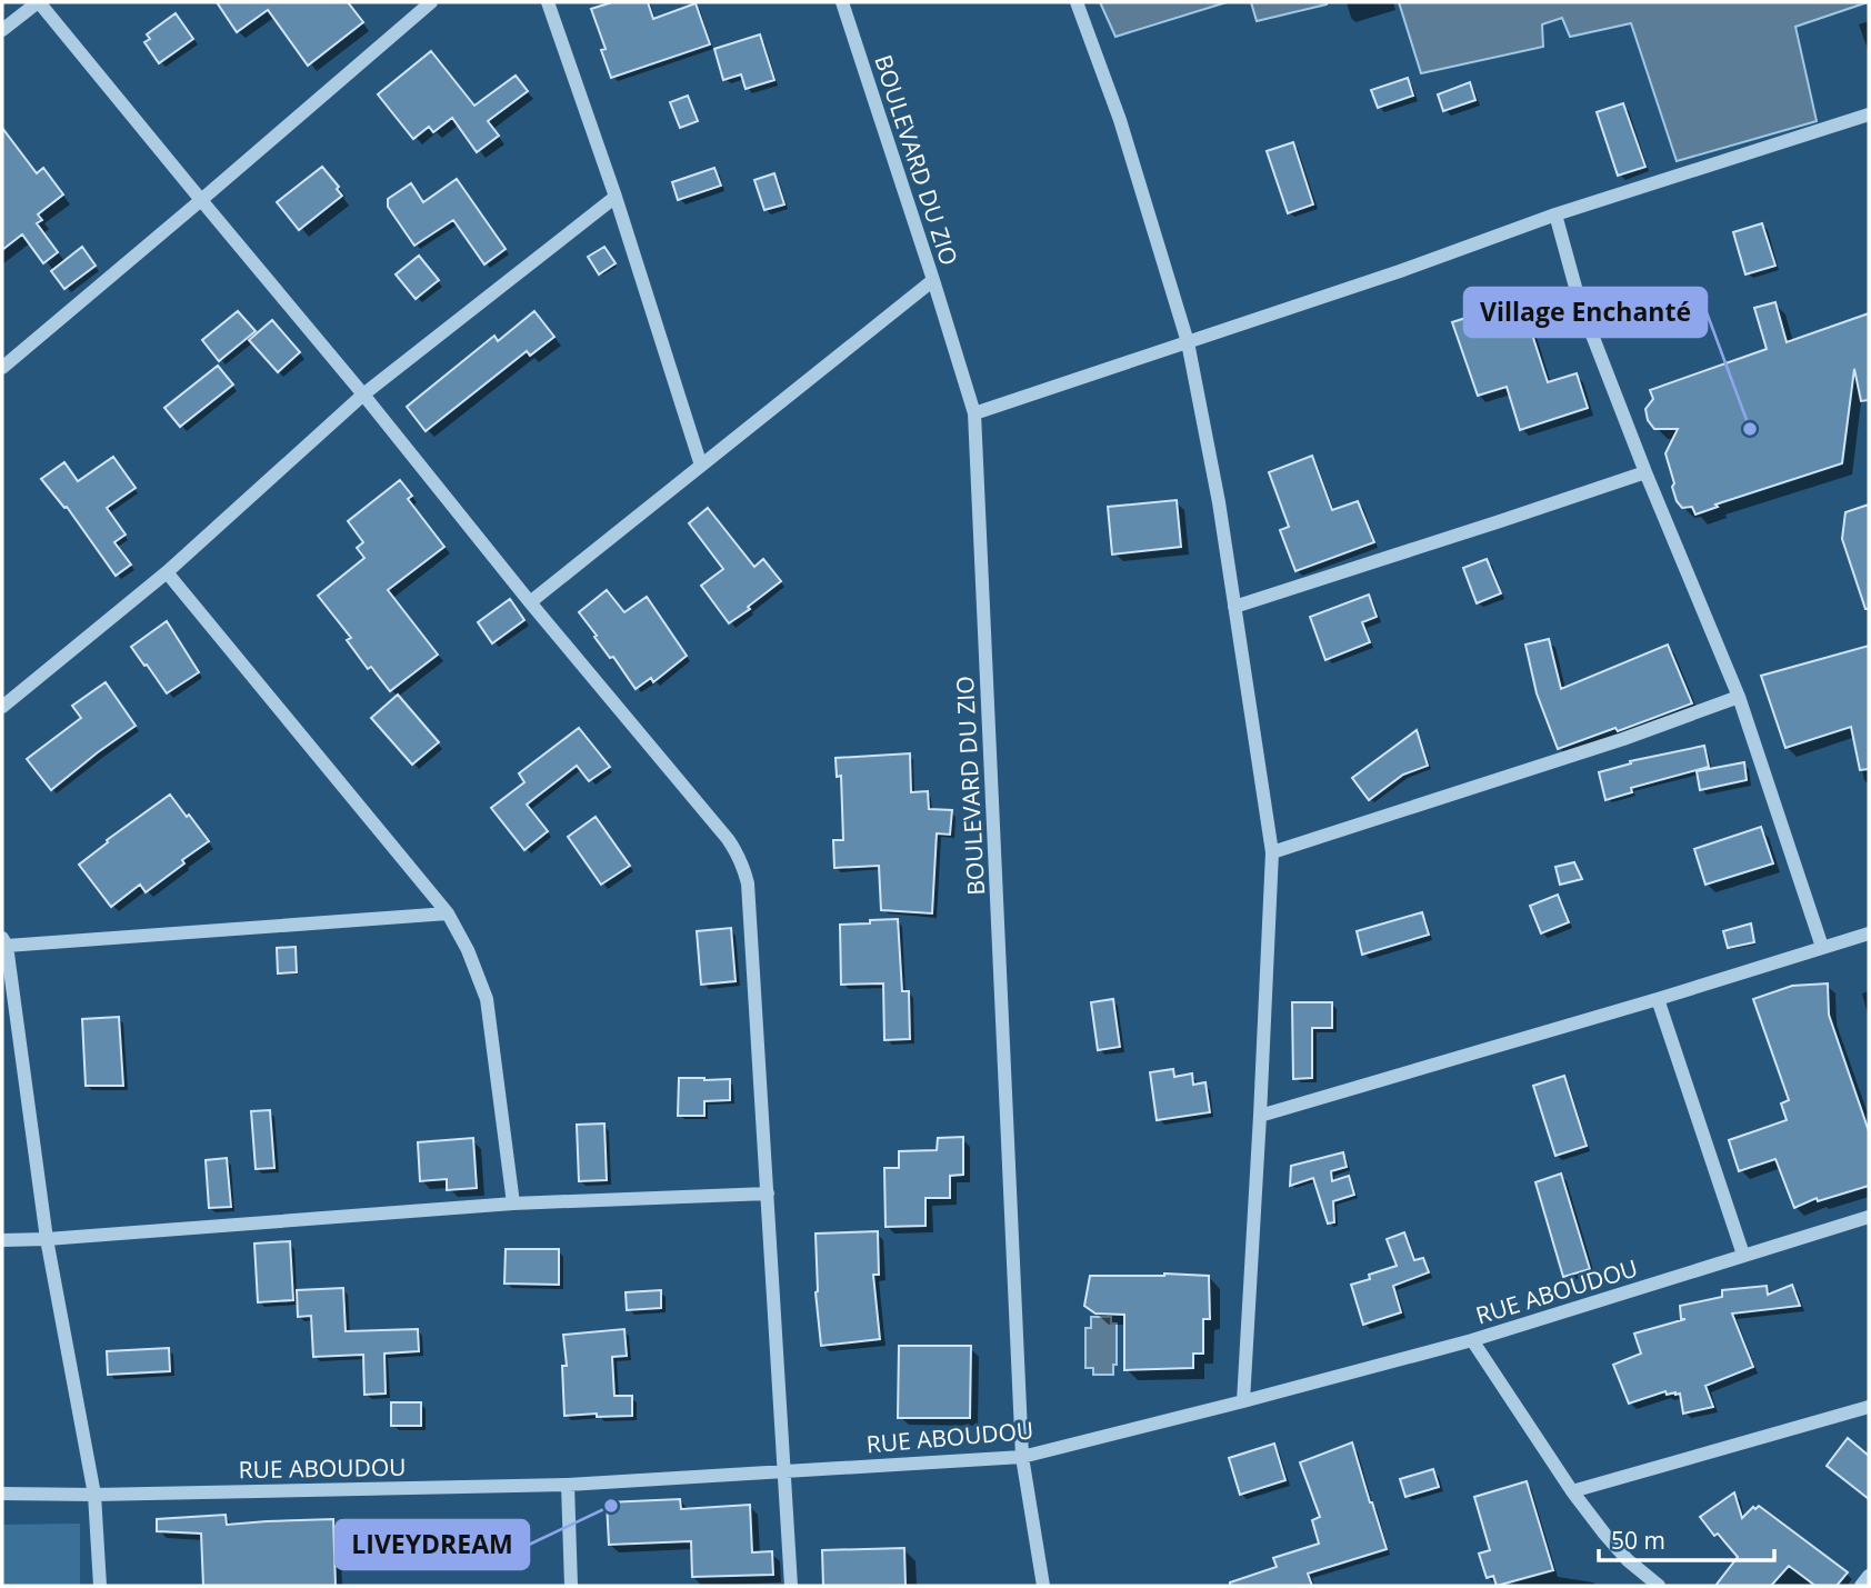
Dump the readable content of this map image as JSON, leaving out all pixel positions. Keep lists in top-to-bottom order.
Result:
{
  "streets": {
    "street": ["BOULEVARD DU ZIO", "RUE ABOUDOU"]
  },
  "crossings": [
    ["BOULEVARD DU ZIO", "RUE ABOUDOU"]
  ],
  "places": ["Village Enchanté", "LIVEYDREAM"],
  "scale_bar": "50 m"
}
